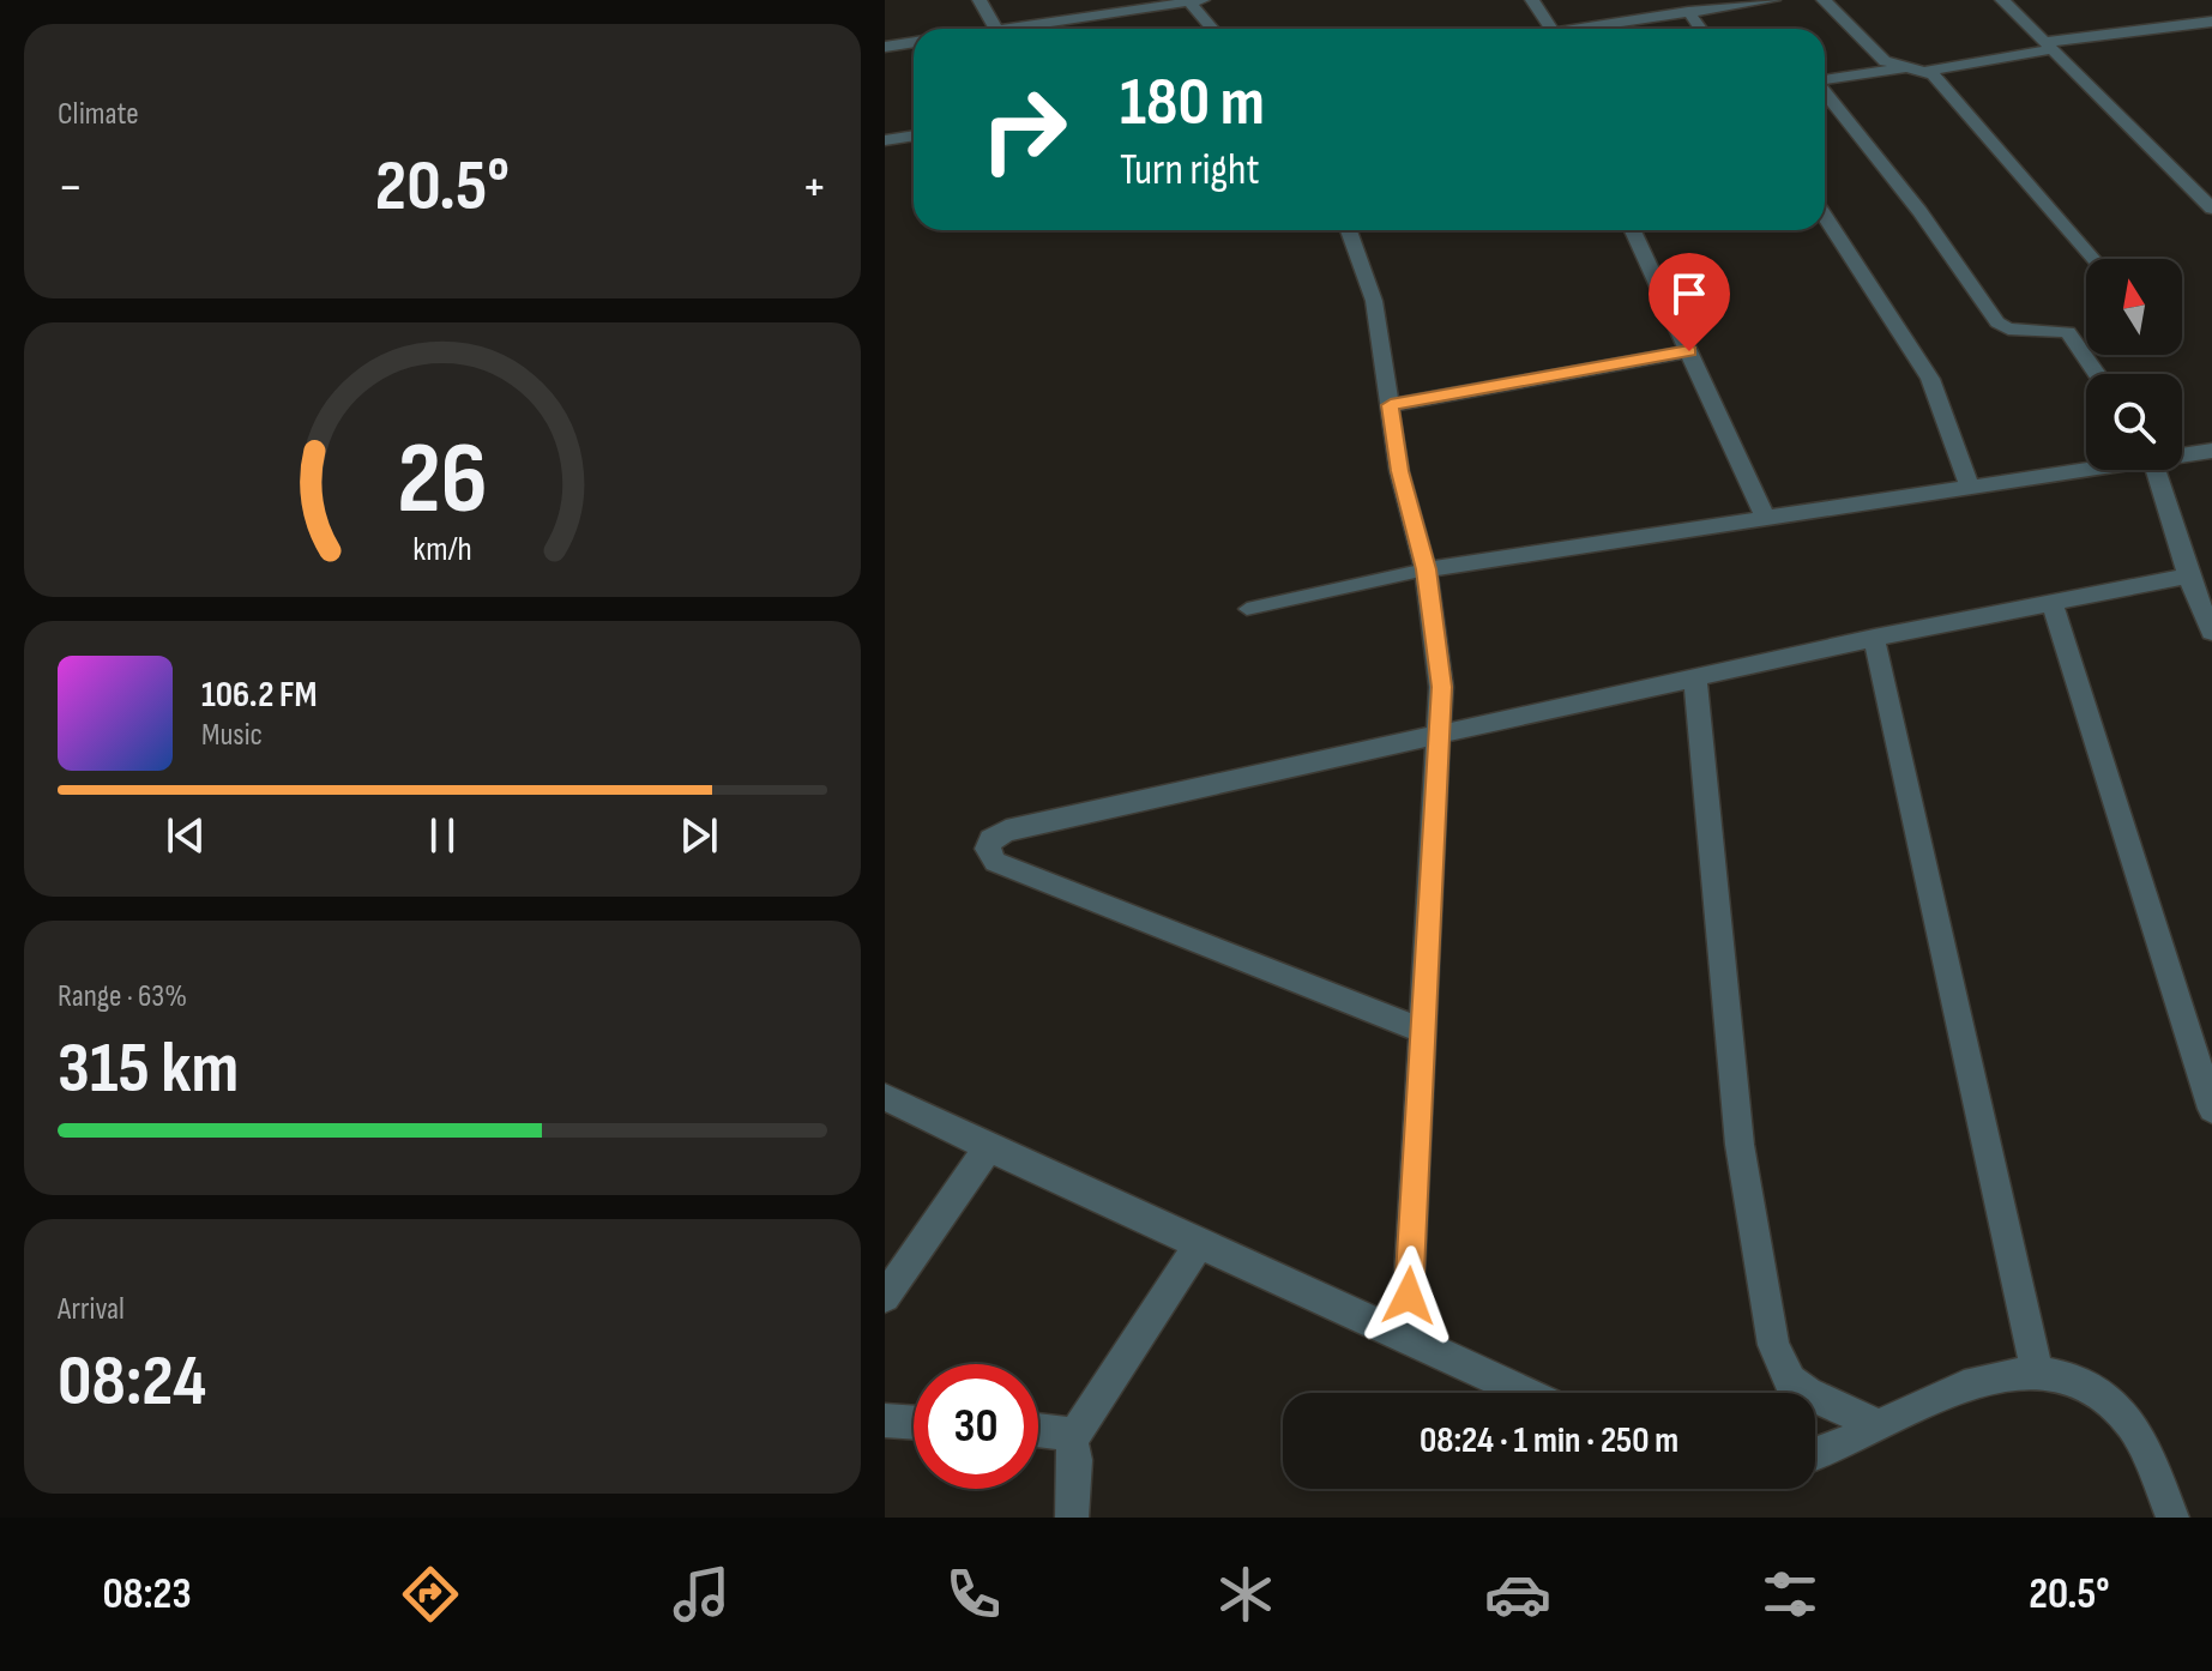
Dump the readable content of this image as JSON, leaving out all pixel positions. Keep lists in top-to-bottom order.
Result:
{
  "north": "top",
  "page": {
    "tile": [
      "Climate",
      ["Range · 63%", "315 km"],
      ["Arrival", "08:24"]
    ],
    "turn": ["180 m", "Turn right"],
    "heat": ["−", "20.5°", "+"],
    "song": ["106.2 FM", "Music"],
    "limit": "30",
    "trip": "08:24 · 1 min · 250 m",
    "tabs": ["08:23", "20.5°"],
    "gauge": ["26", "km/h"]
  }
}
